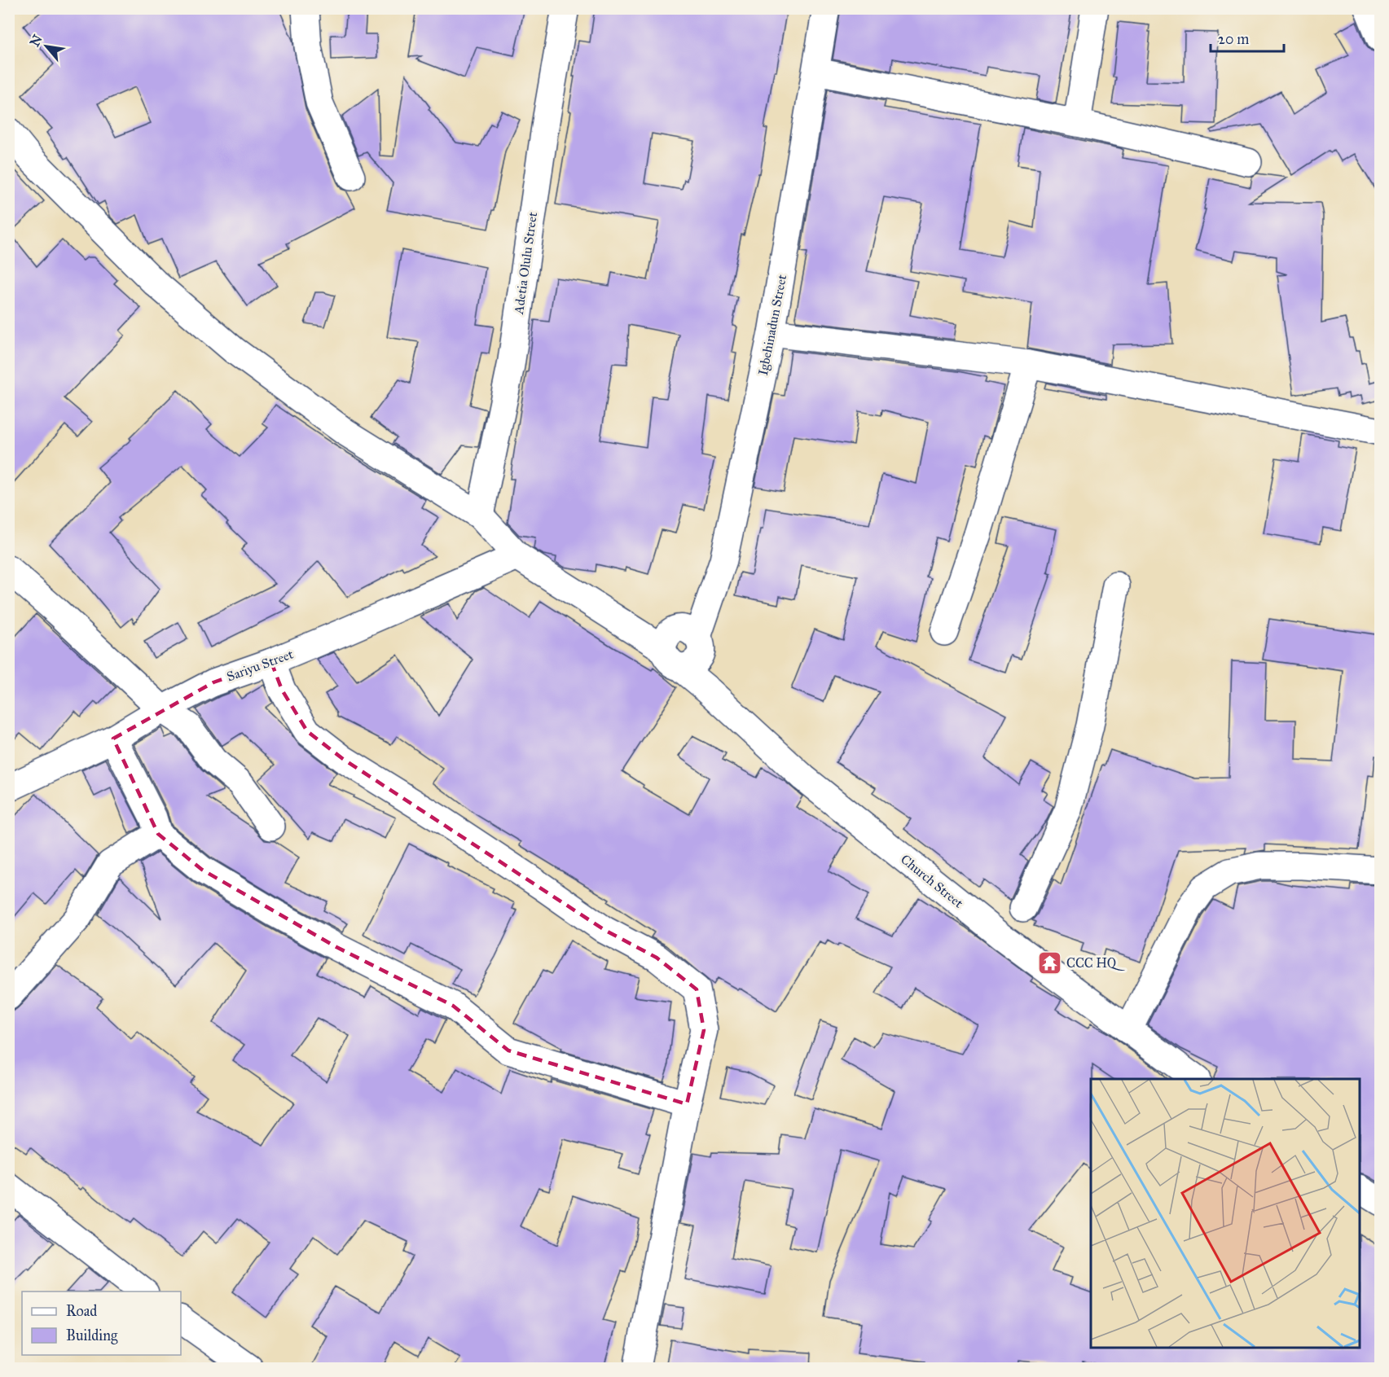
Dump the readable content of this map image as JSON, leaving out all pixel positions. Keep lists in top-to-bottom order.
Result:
{
  "streets": {
    "street": [
      "Adetia Olulu Street",
      "Igbehinadun Street",
      "Sariyu Street",
      "Church Street"
    ]
  },
  "crossings": [
    ["Adetia Olulu Street", "Church Street"],
    ["Igbehinadun Street", "Church Street"],
    ["Sariyu Street", "Church Street"]
  ],
  "places": {
    "temple": ["CCC HQ"]
  },
  "legend": ["Road", "Building"],
  "scale_bar": "20 m",
  "north": "top left"
}
